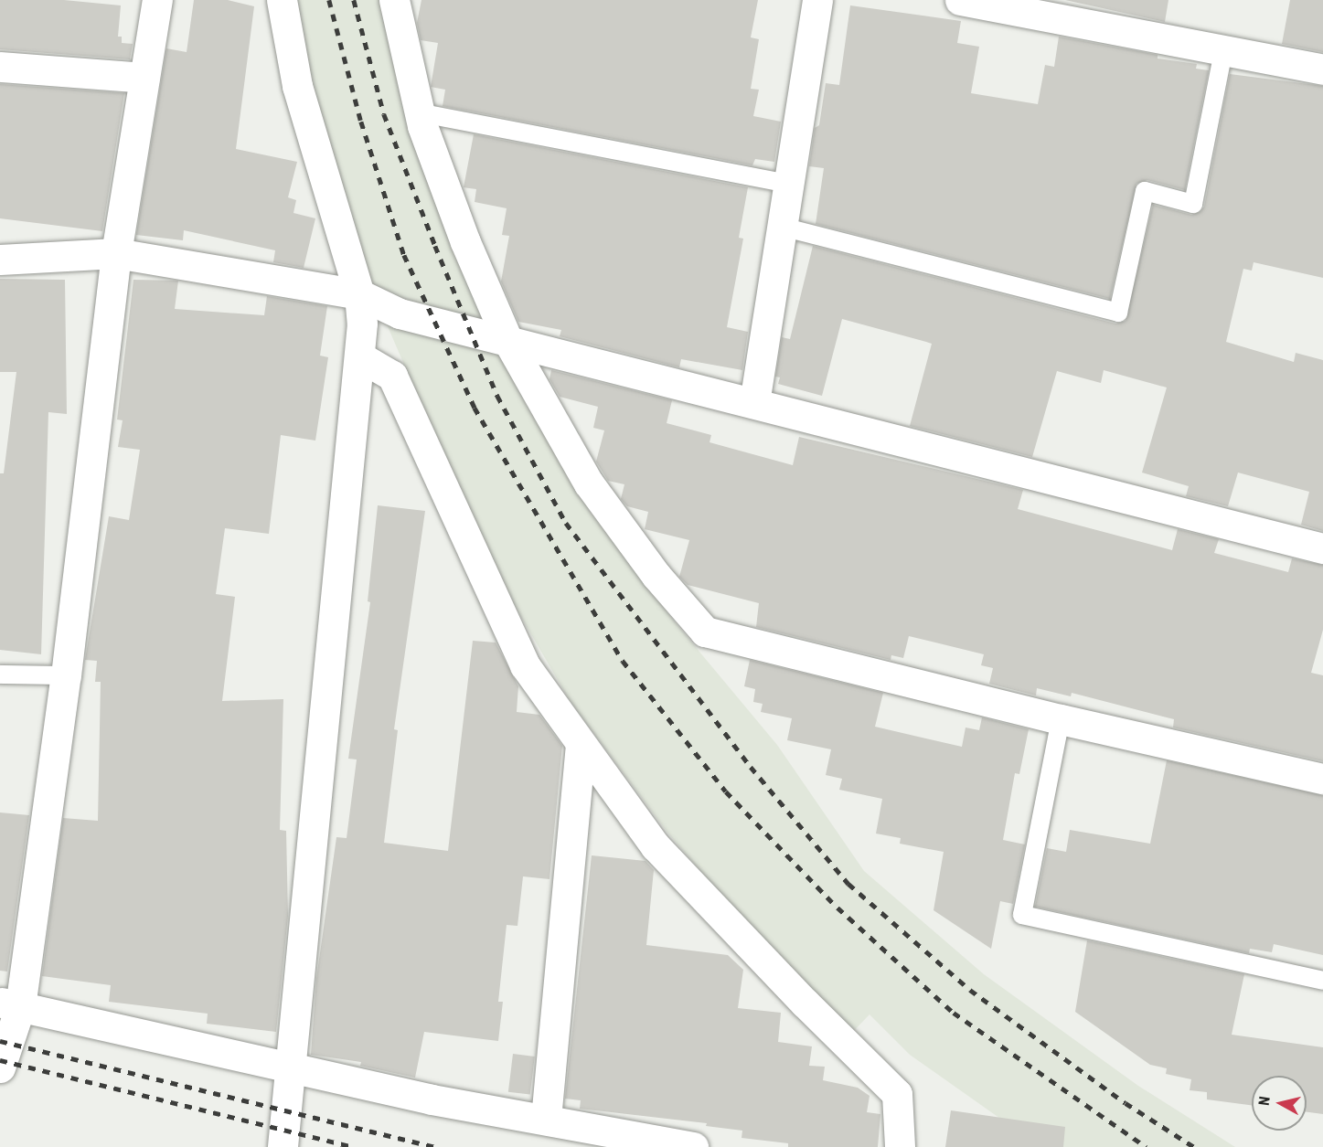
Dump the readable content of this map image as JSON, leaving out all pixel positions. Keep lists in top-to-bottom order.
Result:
{
  "north": "left"
}
